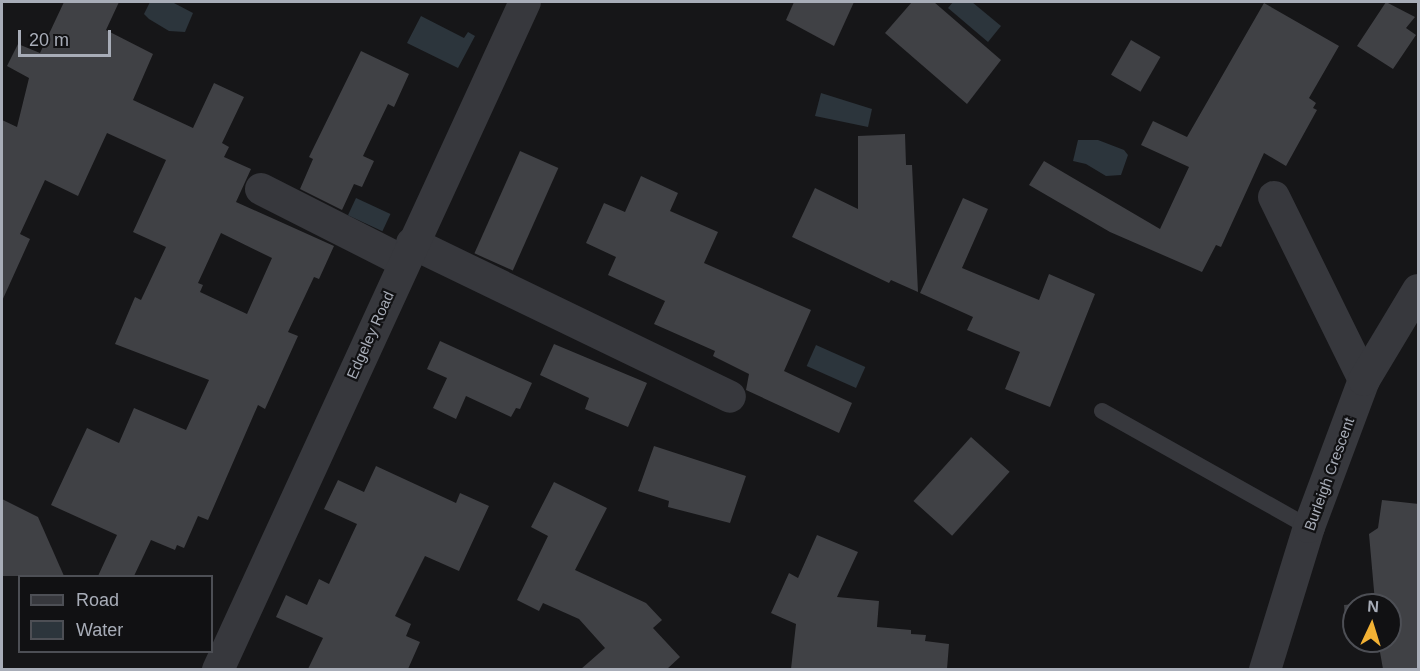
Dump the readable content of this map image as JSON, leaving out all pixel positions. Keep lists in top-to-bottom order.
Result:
{
  "streets": {
    "street": ["Edgeley Road", "Burleigh Crescent"]
  },
  "legend": ["Road", "Water"],
  "scale_bar": "20 m",
  "north": "top"
}
